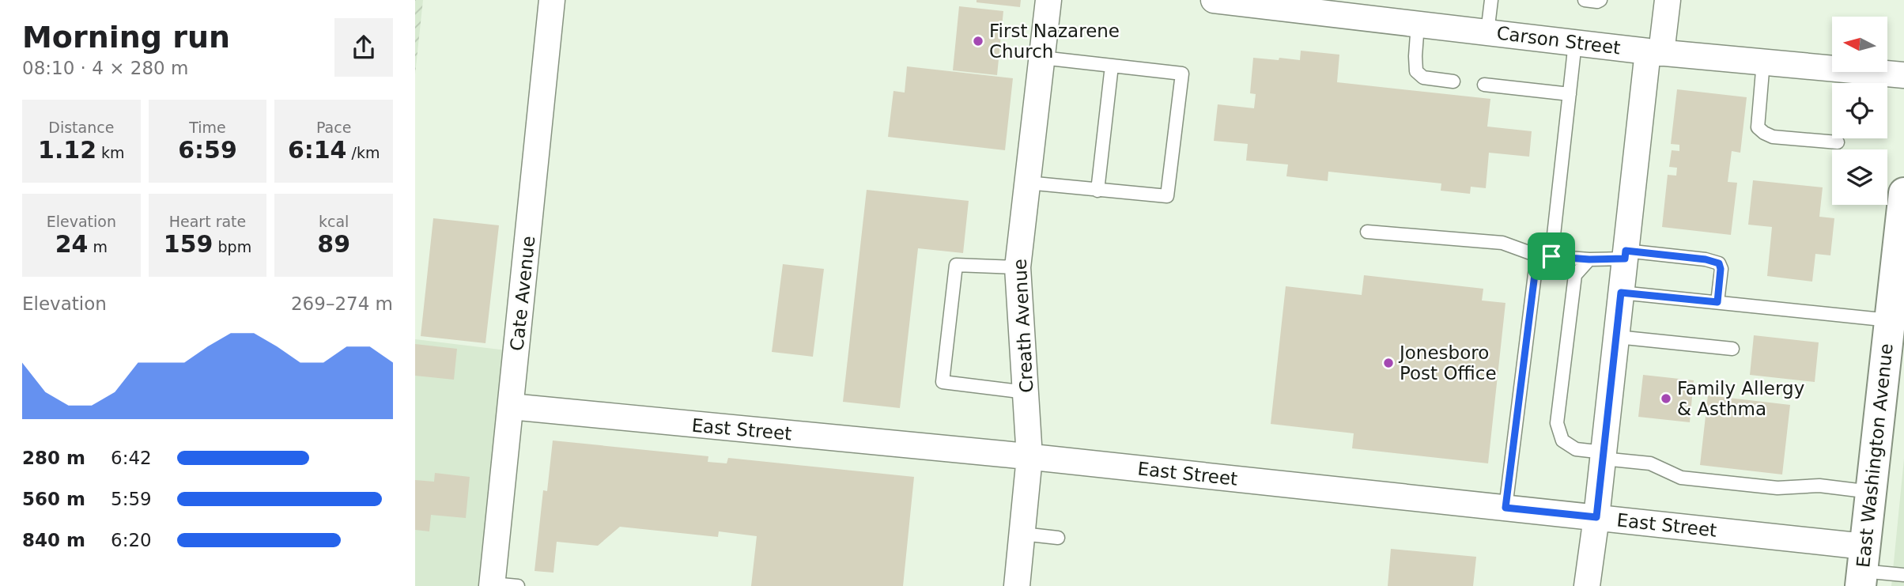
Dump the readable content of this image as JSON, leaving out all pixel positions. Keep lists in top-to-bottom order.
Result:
{
  "streets": {
    "street": [
      "Carson Street",
      "Cate Avenue",
      "Creath Avenue",
      "East Street",
      "East Washington Avenue"
    ]
  },
  "crossings": [
    ["Cate Avenue", "East Street"],
    ["Creath Avenue", "East Street"],
    ["East Street", "East Washington Avenue"]
  ],
  "places": ["First Nazarene Church", "Jonesboro Post Office", "Family Allergy & Asthma"],
  "north": "left",
  "page": {
    "heading": ["Morning run", "08:10 · 4 × 280 m"],
    "stats": [
      ["Distance", "1.12 km"],
      ["Time", "6:59"],
      ["Pace", "6:14 /km"],
      ["Elevation", "24 m"],
      ["Heart rate", "159 bpm"],
      ["kcal", "89"]
    ],
    "chart": ["Elevation", "269–274 m"],
    "list": [
      {
        "name": "280 m",
        "note": "6:42"
      },
      {
        "name": "560 m",
        "note": "5:59"
      },
      {
        "name": "840 m",
        "note": "6:20"
      }
    ]
  }
}
